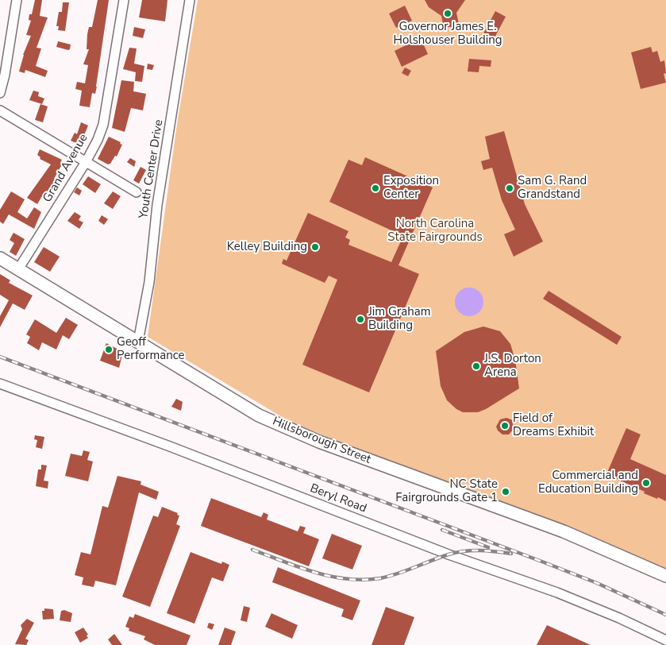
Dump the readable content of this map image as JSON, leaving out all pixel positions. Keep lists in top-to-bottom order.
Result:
{
  "streets": {
    "main road": ["Hillsborough Street"],
    "street": ["Grand Avenue", "Youth Center Drive", "Beryl Road"]
  },
  "crossings": [
    ["Grand Avenue", "Hillsborough Street"],
    ["Youth Center Drive", "Hillsborough Street"]
  ],
  "parks": ["North Carolina State Fairgrounds"],
  "places": [
    "Governor James E. Holshouser Building",
    "Exposition Center",
    "Sam G. Rand Grandstand",
    "Kelley Building",
    "Jim Graham Building",
    "Geoff Performance",
    "J.S. Dorton Arena",
    "Field of Dreams Exhibit",
    "Commercial and Education Building",
    "NC State Fairgrounds Gate 1"
  ]
}
